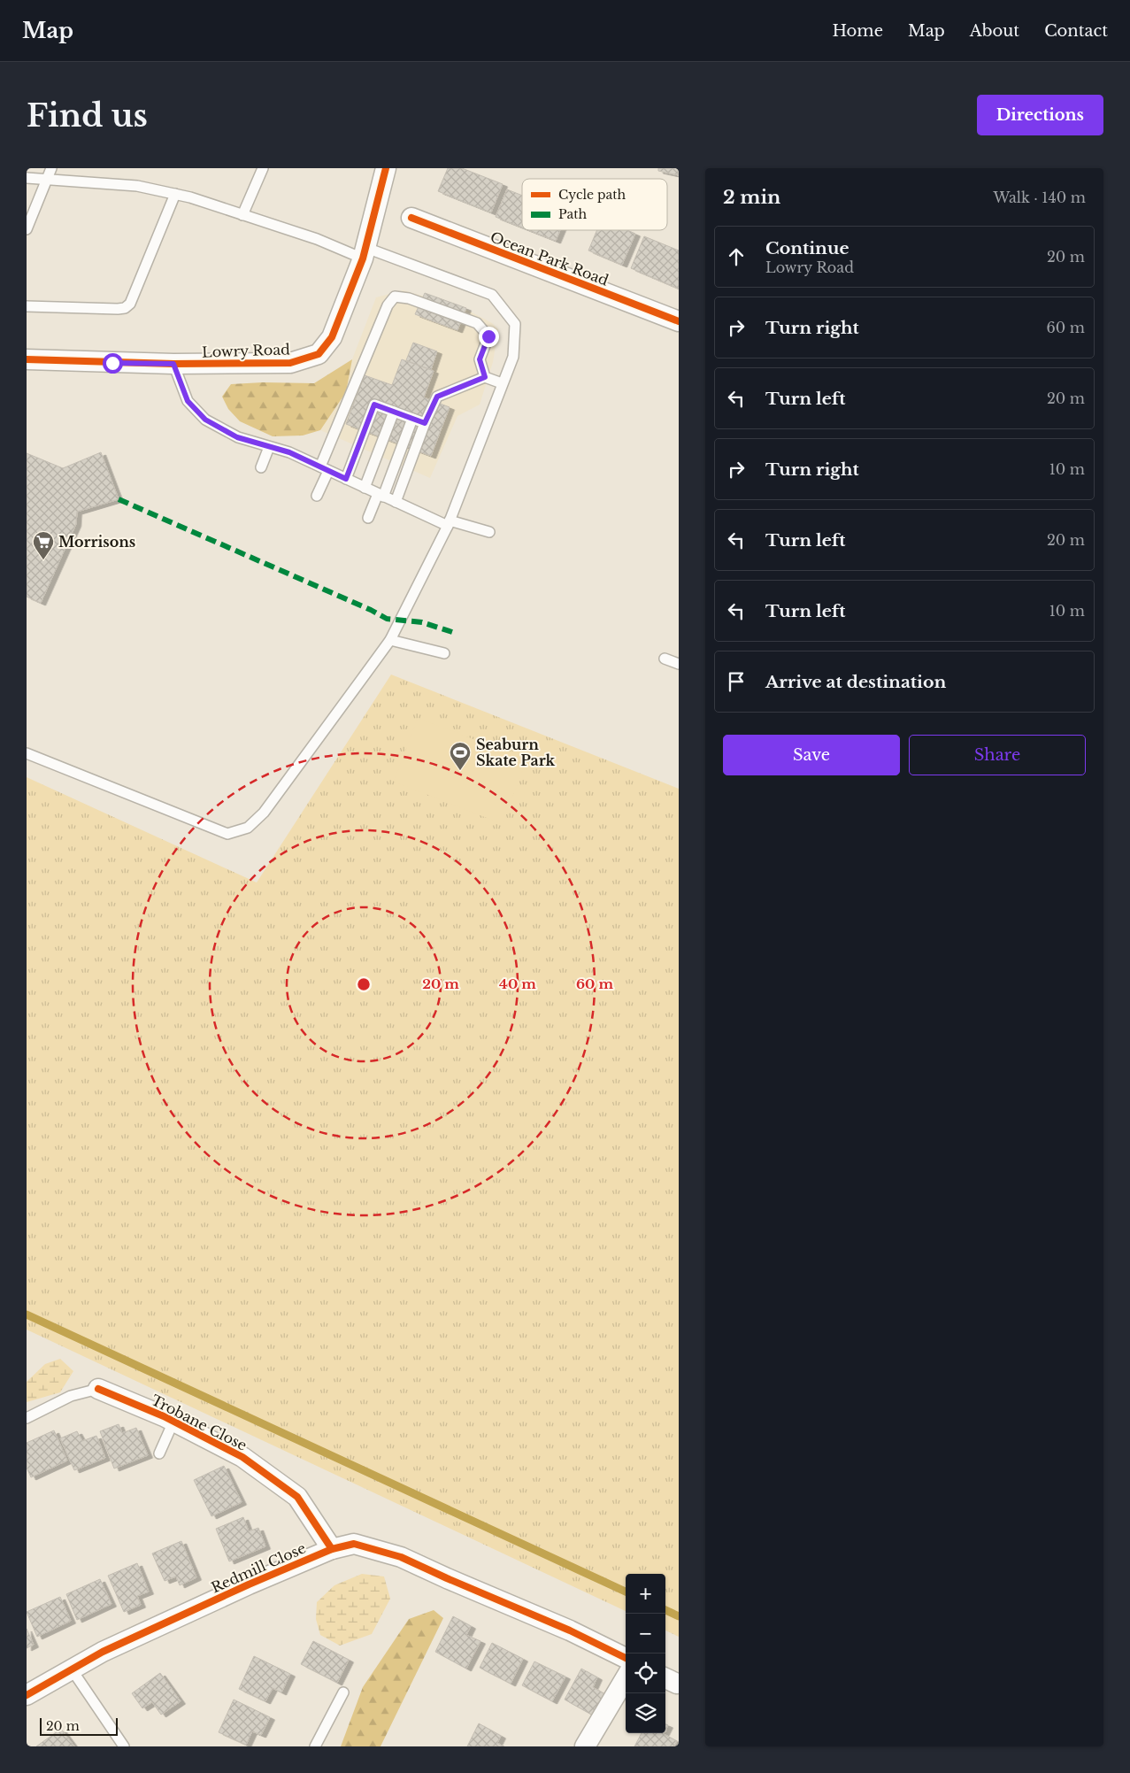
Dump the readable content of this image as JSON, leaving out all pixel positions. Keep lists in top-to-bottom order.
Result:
{
  "streets": {
    "street": [
      "Ocean Park Road",
      "Lowry Road",
      "Trobane Close",
      "Redmill Close"
    ]
  },
  "crossings": [
    ["Trobane Close", "Redmill Close"]
  ],
  "places": {
    "supermarket": ["Morrisons"],
    "sports": ["Seaburn Skate Park"]
  },
  "legend": ["Cycle path", "Path"],
  "scale_bar": "20 m",
  "page": {
    "header": "Map",
    "nav": [
      "Home",
      "Map",
      "About",
      "Contact"
    ],
    "buttons": [
      "Directions",
      ["Save", "Share"]
    ],
    "title": "Find us",
    "heading": ["2 min", "Walk · 140 m"],
    "list": [
      ["Continue", "Lowry Road", "20 m"],
      ["Turn right", "60 m"],
      ["Turn left", "20 m"],
      ["Turn right", "10 m"],
      ["Turn left", "20 m"],
      ["Turn left", "10 m"],
      "Arrive at destination"
    ],
    "map_buttons": ["+", "−"],
    "scale": "20 m"
  },
  "rings": ["20 m", "40 m", "60 m"]
}
